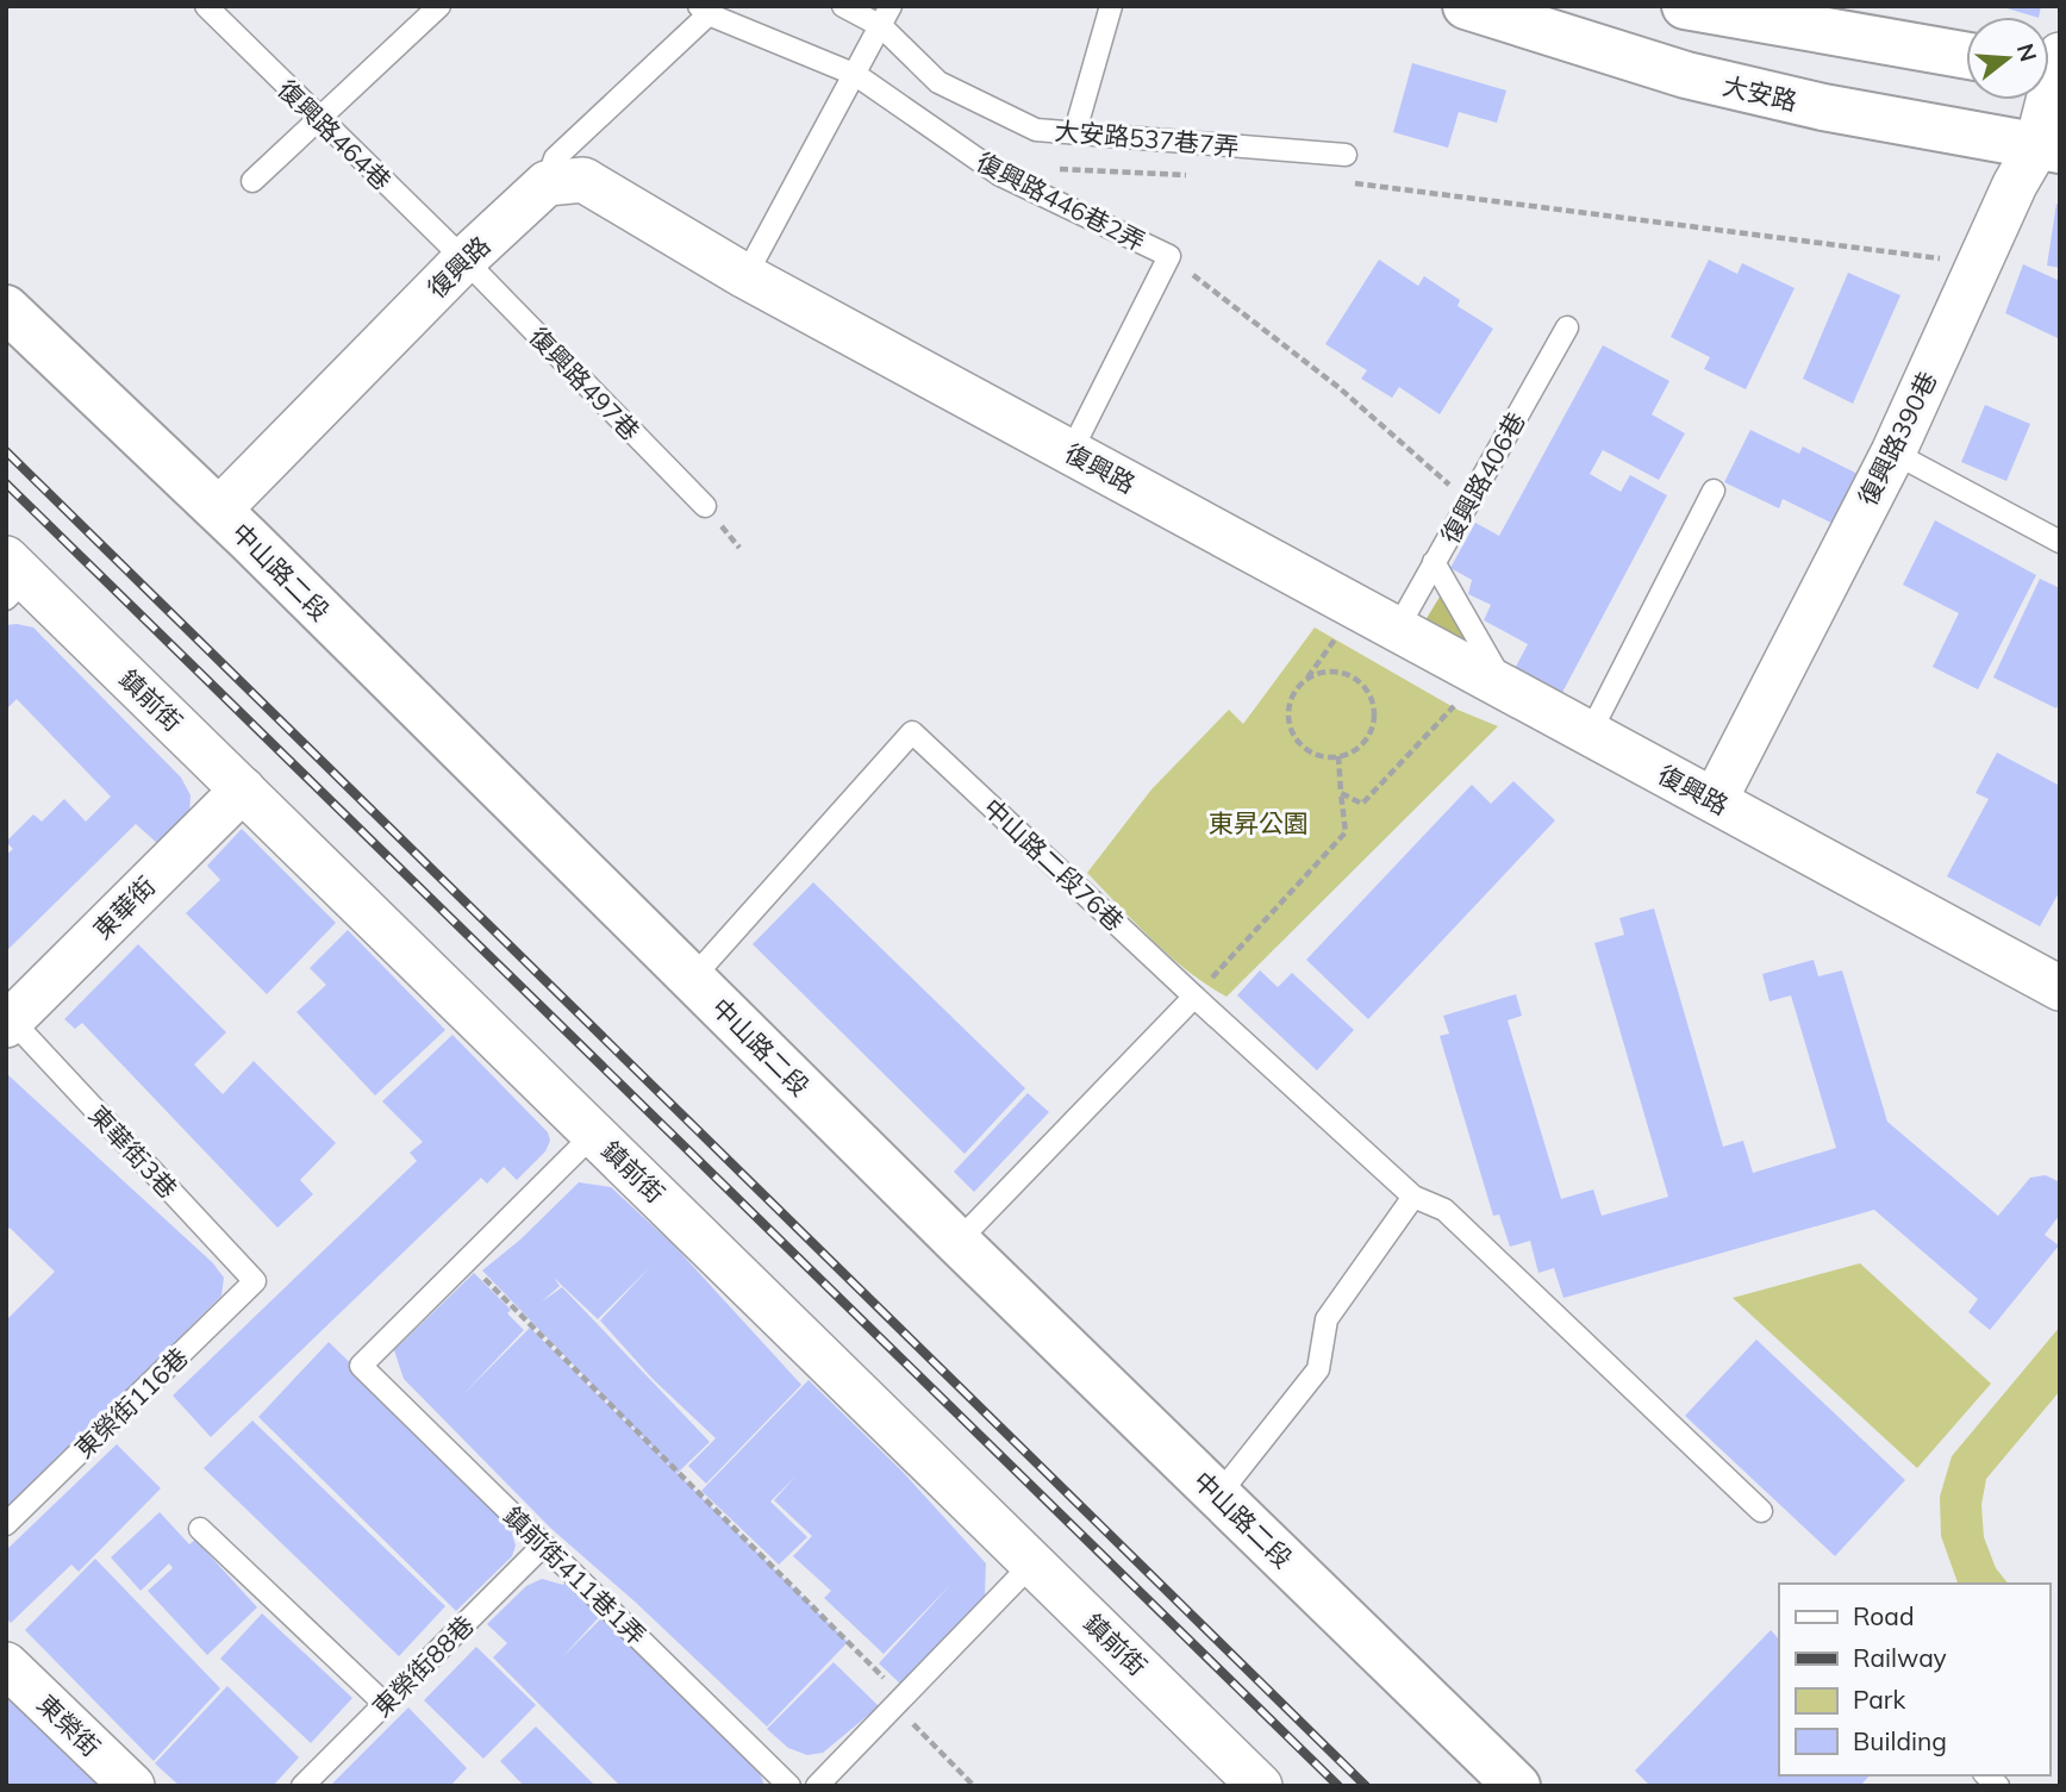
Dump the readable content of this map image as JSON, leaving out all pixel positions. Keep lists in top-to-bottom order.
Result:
{
  "streets": {
    "main road": ["大安路", "中山路二段"],
    "street": [
      "復興路",
      "復興路390巷",
      "鎮前街",
      "東華街",
      "東榮街"
    ],
    "lane": [
      "復興路464巷",
      "大安路537巷7弄",
      "復興路446巷2弄",
      "復興路497巷",
      "復興路406巷",
      "中山路二段76巷",
      "東華街3巷",
      "東榮街116巷",
      "鎮前街411巷1弄",
      "東榮街88巷"
    ]
  },
  "crossings": [
    ["大安路", "復興路390巷"],
    ["復興路464巷", "復興路"],
    ["復興路464巷", "復興路497巷"],
    ["復興路446巷2弄", "復興路"],
    ["復興路", "復興路497巷"],
    ["復興路", "復興路390巷"],
    ["復興路", "復興路406巷"],
    ["復興路", "中山路二段"],
    ["中山路二段", "中山路二段76巷"],
    ["鎮前街", "東華街"],
    ["東華街", "東華街3巷"],
    ["東華街3巷", "東榮街116巷"],
    ["鎮前街411巷1弄", "東榮街88巷"]
  ],
  "parks": ["東昇公園"],
  "legend": [
    "Road",
    "Railway",
    "Park",
    "Building"
  ],
  "north": "right"
}
